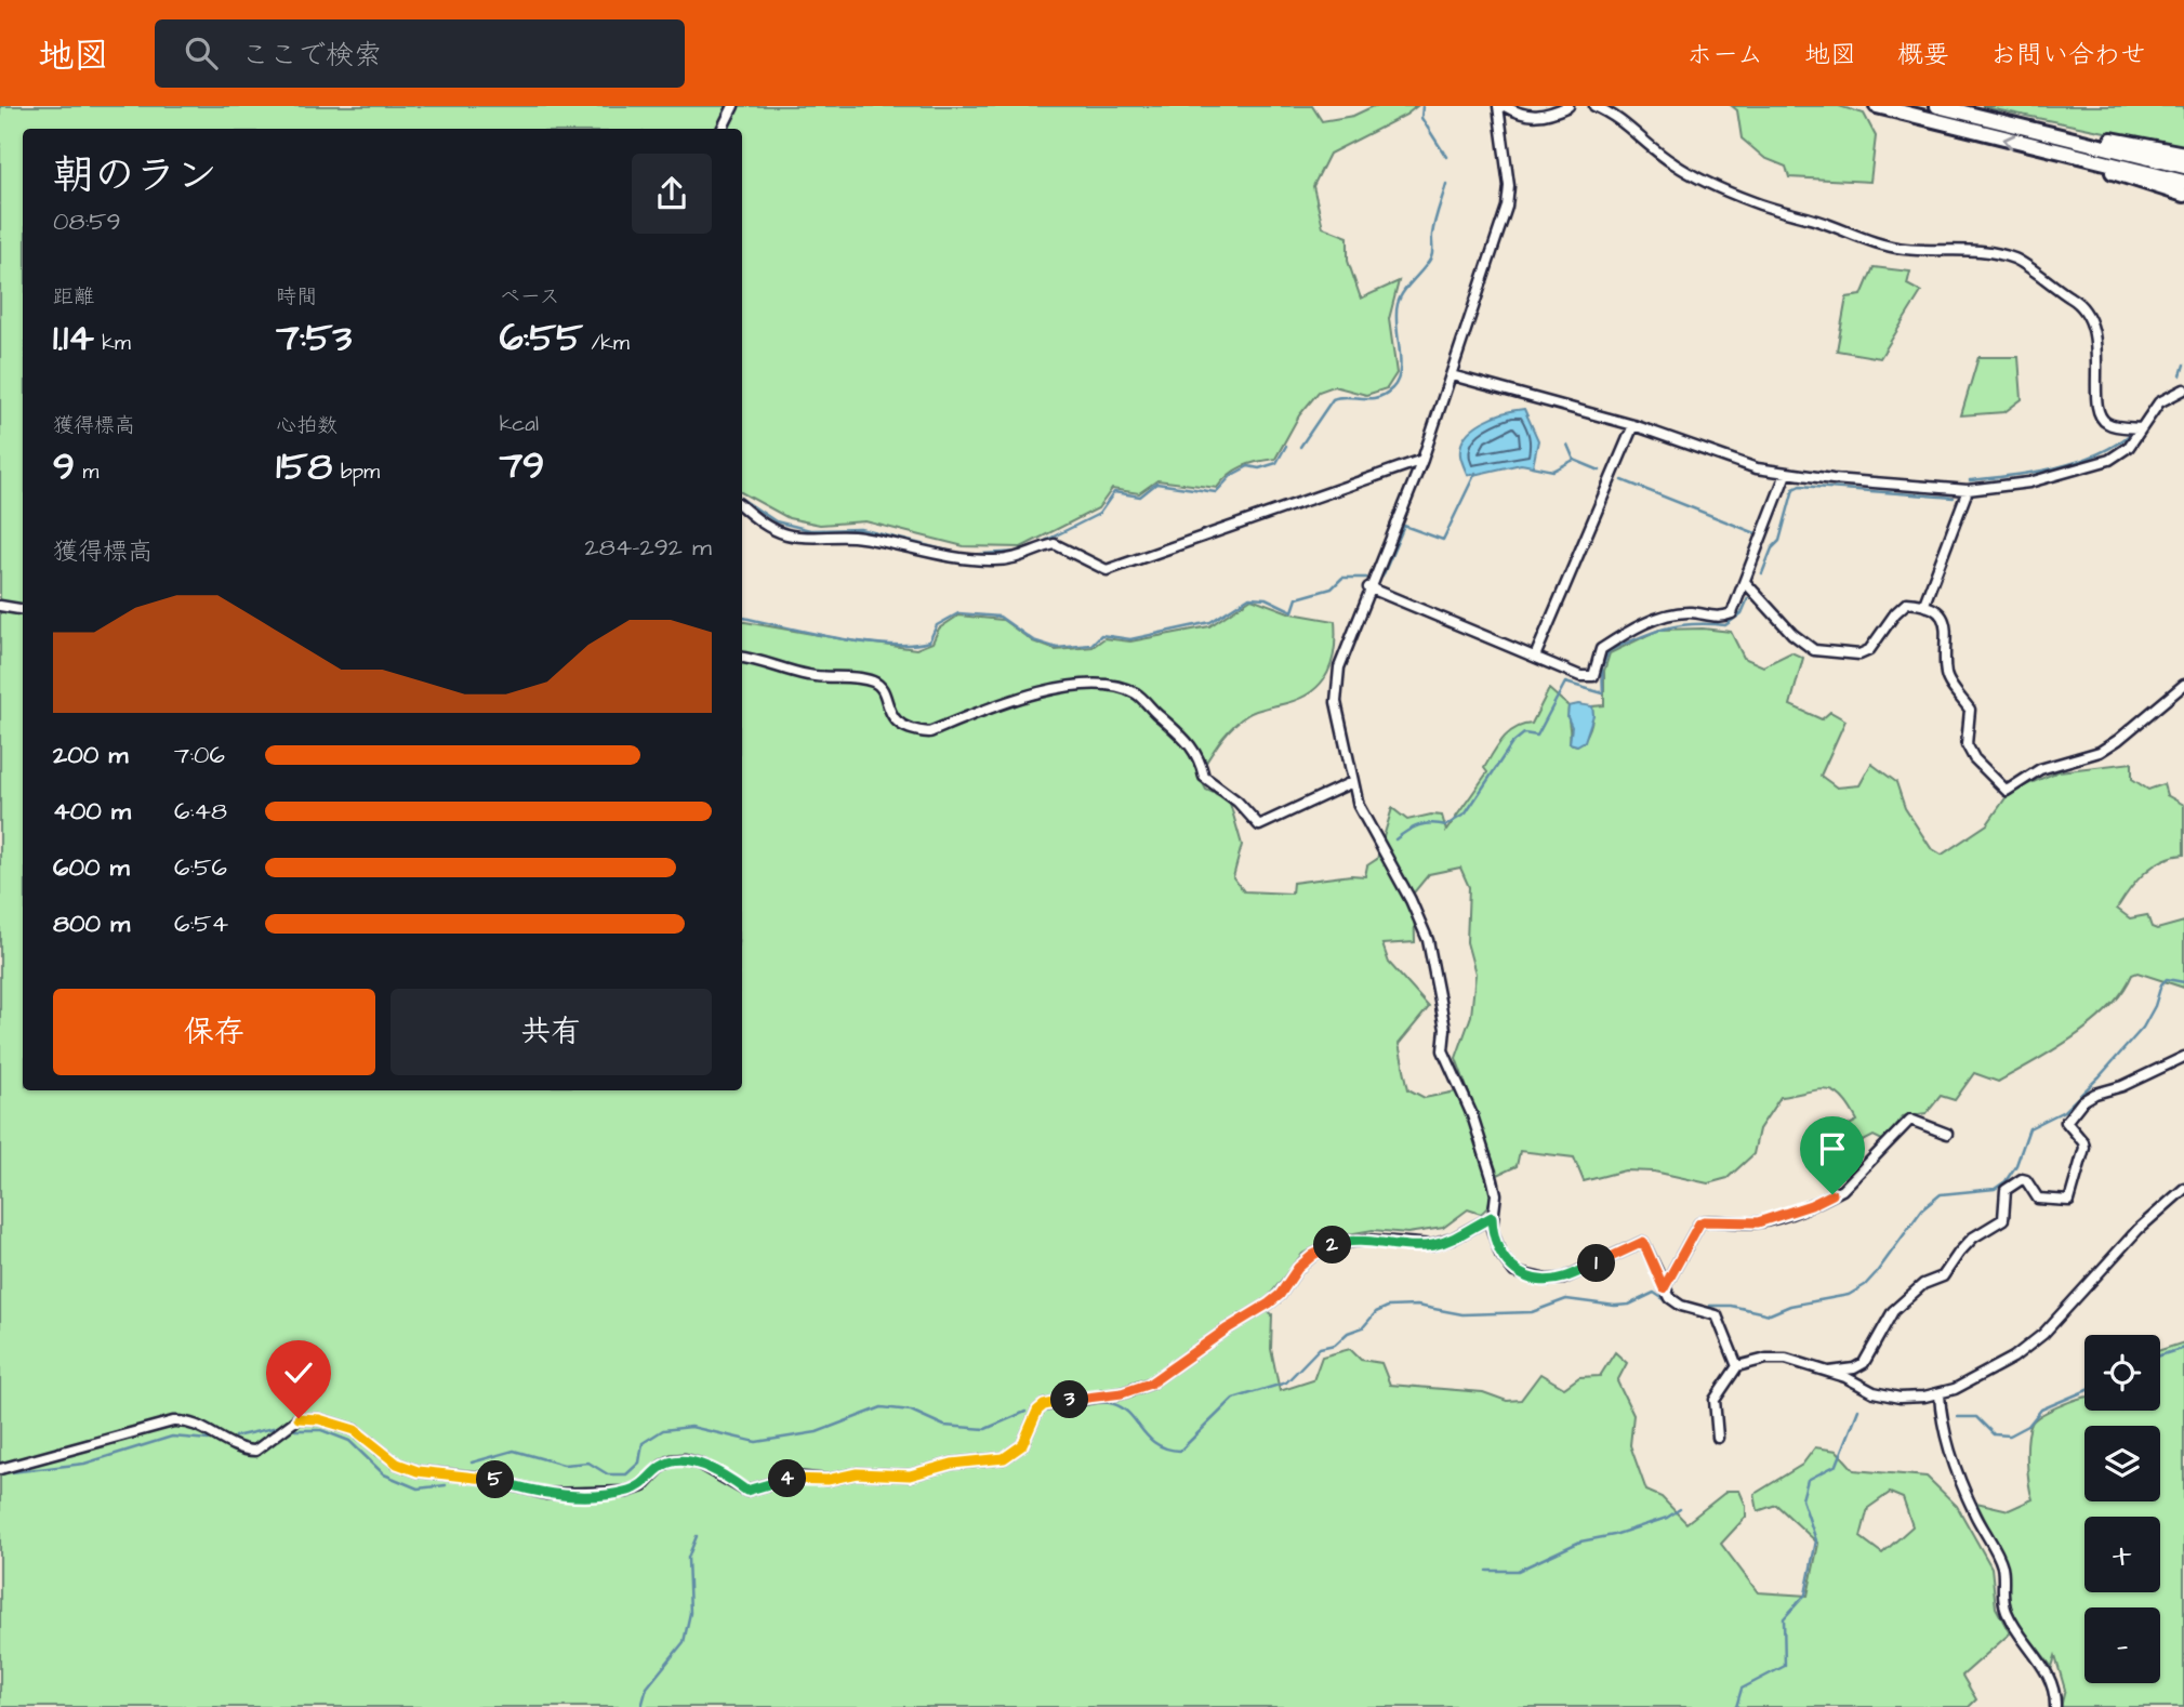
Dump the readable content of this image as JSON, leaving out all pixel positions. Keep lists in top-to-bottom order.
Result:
{
  "page": {
    "header": "地図",
    "search": "ここで検索",
    "nav": [
      "ホーム",
      "地図",
      "概要",
      "お問い合わせ"
    ],
    "heading": ["朝のラン", "08:59"],
    "stats": [
      ["距離", "1.14 km"],
      ["時間", "7:53"],
      ["ペース", "6:55 /km"],
      ["獲得標高", "9 m"],
      ["心拍数", "158 bpm"],
      ["kcal", "79"]
    ],
    "chart": ["獲得標高", "284–292 m"],
    "list": [
      {
        "name": "200 m",
        "note": "7:06"
      },
      {
        "name": "400 m",
        "note": "6:48"
      },
      {
        "name": "600 m",
        "note": "6:56"
      },
      {
        "name": "800 m",
        "note": "6:54"
      }
    ],
    "buttons": ["保存", "共有"],
    "pins": [
      "2",
      "1",
      "3",
      "4",
      "5"
    ],
    "map_buttons": ["+", "−"]
  }
}
